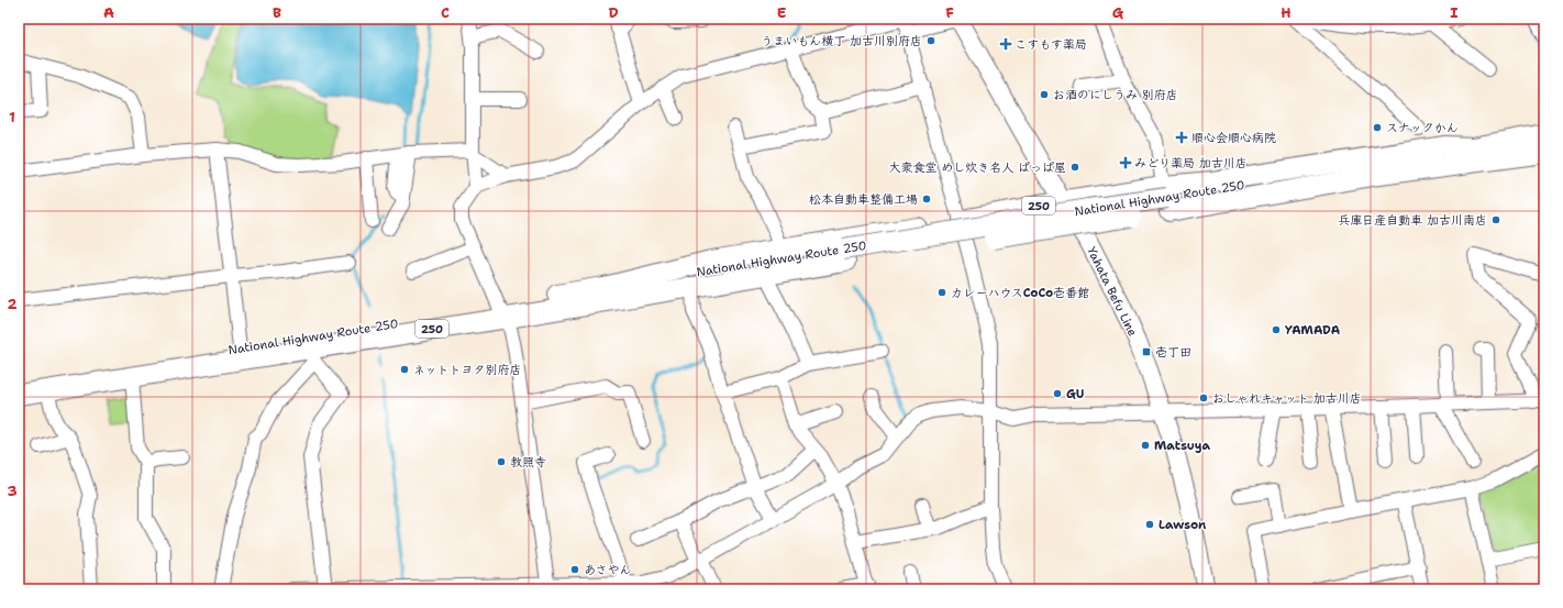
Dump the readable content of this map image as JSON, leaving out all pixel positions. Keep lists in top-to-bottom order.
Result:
{
  "streets": {
    "highway": ["National Highway Route 250", "250"],
    "main road": ["Yahata Befu Line"]
  },
  "crossings": [
    ["National Highway Route 250", "250"],
    ["250", "Yahata Befu Line"]
  ],
  "places": {
    "other": [
      "うまいもん横丁 加古川別府店",
      "お酒のにしうみ 別府店",
      "スナックかん",
      "大衆食堂 めし炊き名人 ぱっぱ屋",
      "松本自動車整備工場",
      "兵庫日産自動車 加古川南店",
      "カレーハウスCoCo壱番館",
      "YAMADA",
      "ネットトヨタ別府店",
      "GU",
      "おしゃれキャット 加古川店",
      "Matsuya",
      "教照寺",
      "Lawson",
      "あさやん"
    ],
    "health": ["こすもす薬局", "順心会順心病院", "みどり薬局 加古川店"],
    "transit": ["壱丁田"]
  },
  "grid": {
    "columns": [
      "A",
      "B",
      "C",
      "D",
      "E",
      "F",
      "G",
      "H",
      "I"
    ],
    "rows": ["1", "2", "3"]
  }
}
